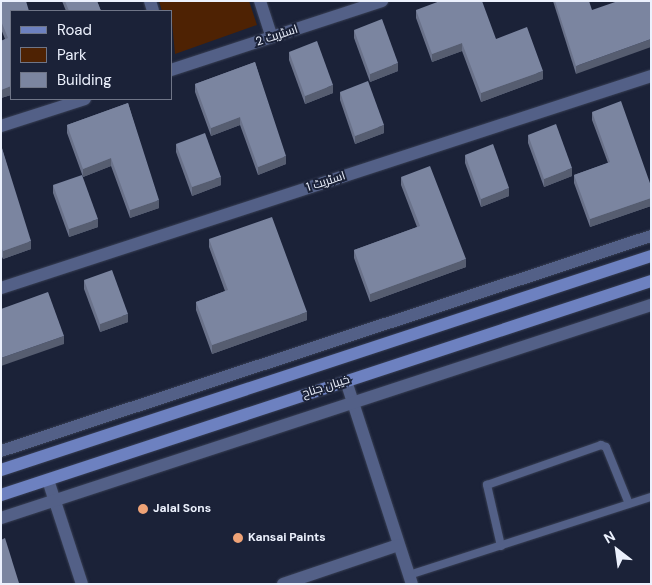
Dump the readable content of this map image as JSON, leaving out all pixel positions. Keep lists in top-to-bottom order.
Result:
{
  "streets": {
    "main road": ["خیبان جناح"],
    "street": ["اسٹریٹ 2", "اسٹریٹ 1"]
  },
  "places": ["Jalal Sons", "Kansai Paints"],
  "legend": ["Road", "Park", "Building"],
  "north": "top left"
}
